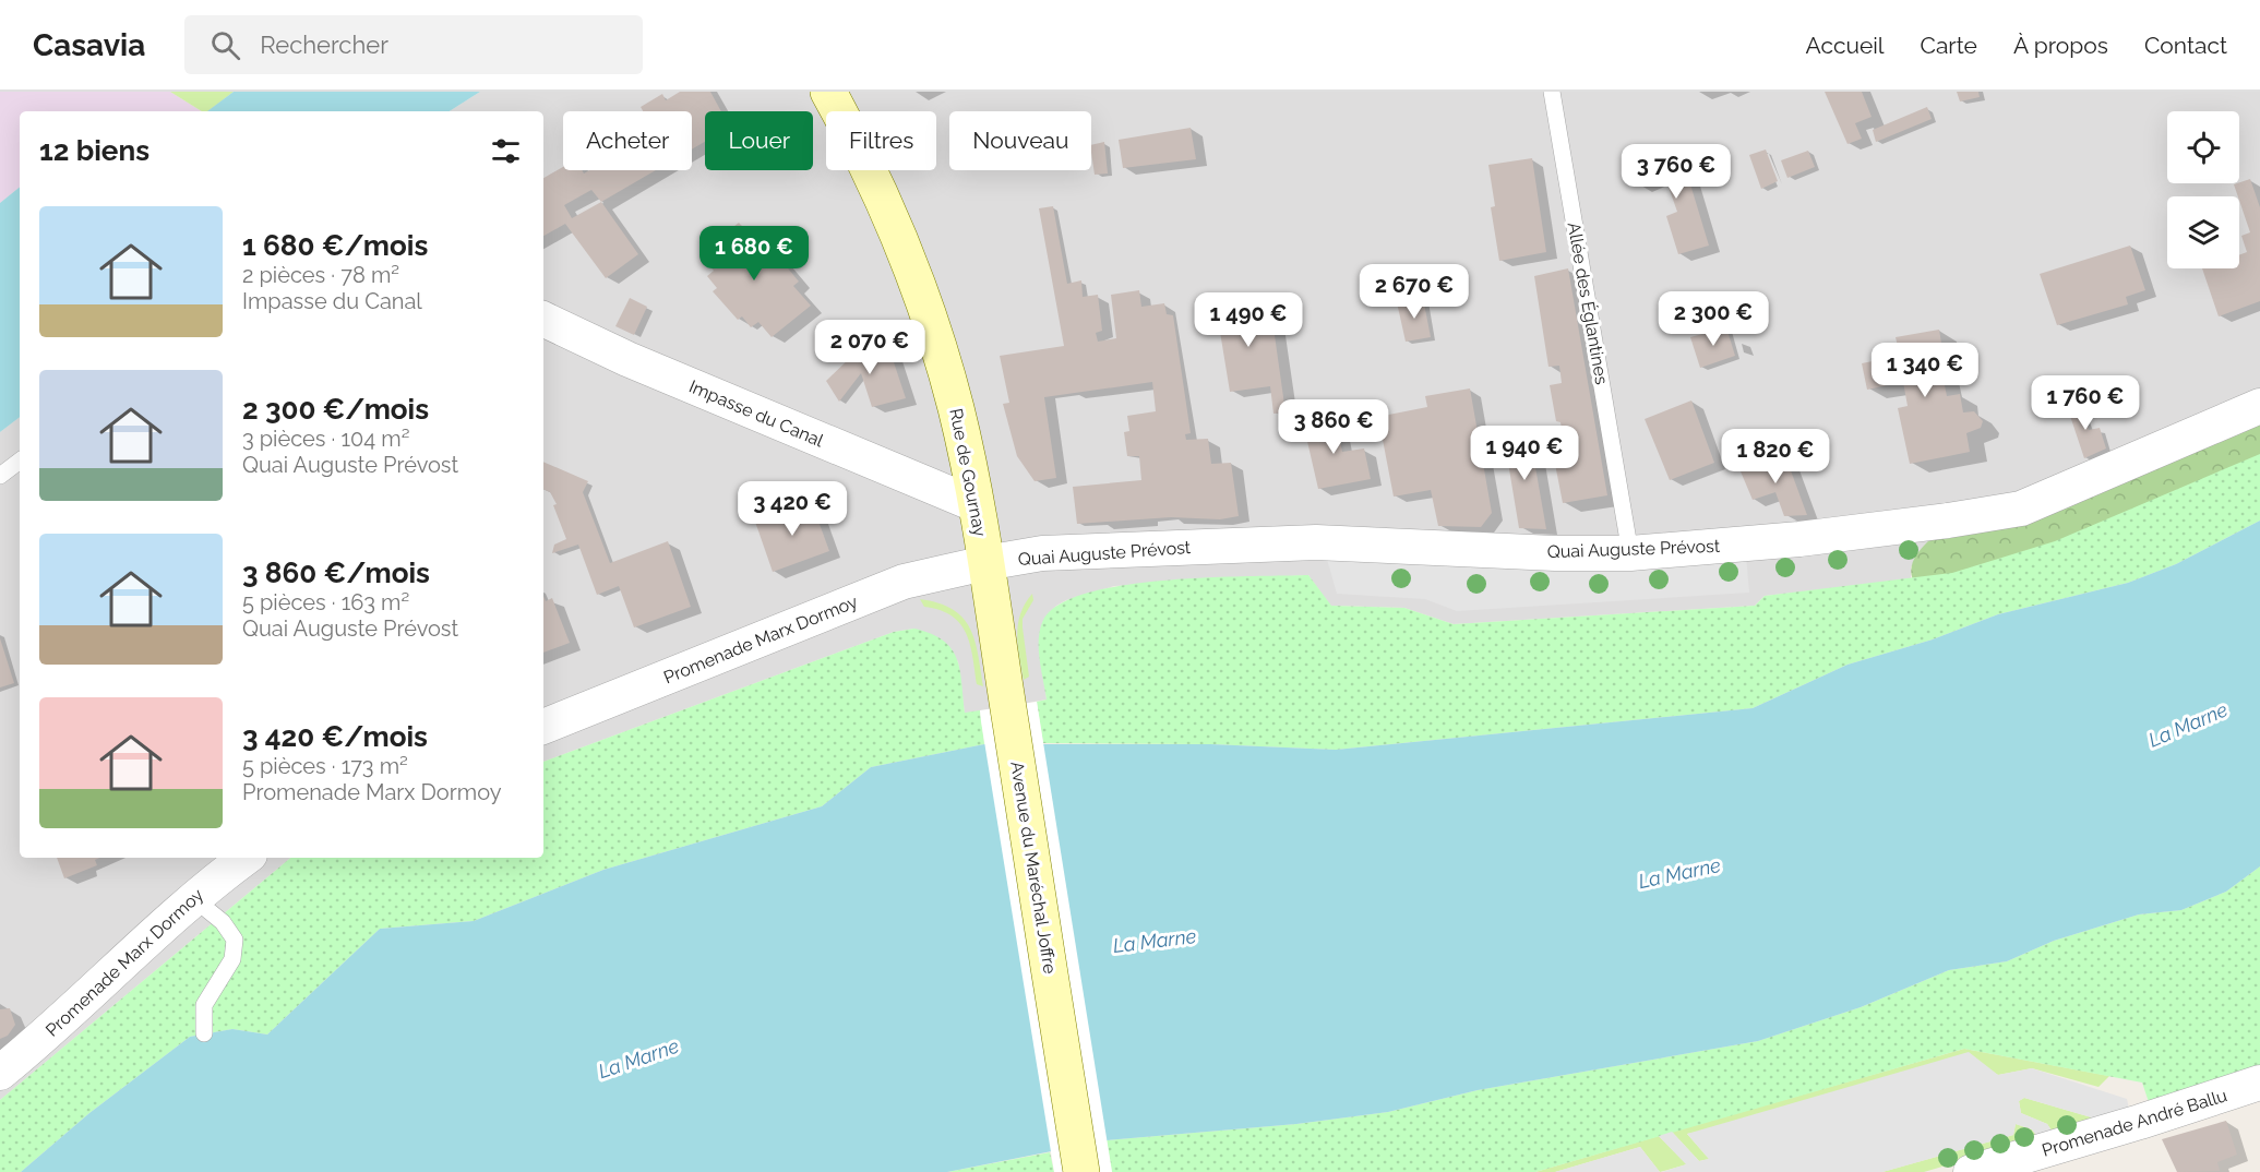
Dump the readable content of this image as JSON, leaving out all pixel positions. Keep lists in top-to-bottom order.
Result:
{
  "streets": {
    "main road": ["Rue de Gournay", "Avenue du Maréchal Joffre"],
    "street": [
      "Impasse du Canal",
      "Quai Auguste Prévost",
      "Promenade Marx Dormoy",
      "Promenade André Ballu"
    ],
    "lane": ["Allée des Églantines"]
  },
  "crossings": [
    ["Allée des Églantines", "Quai Auguste Prévost"],
    ["Impasse du Canal", "Rue de Gournay"],
    ["Rue de Gournay", "Quai Auguste Prévost"],
    ["Rue de Gournay", "Promenade Marx Dormoy"],
    ["Rue de Gournay", "Avenue du Maréchal Joffre"],
    ["Quai Auguste Prévost", "Promenade Marx Dormoy"],
    ["Quai Auguste Prévost", "Avenue du Maréchal Joffre"],
    ["Promenade Marx Dormoy", "Avenue du Maréchal Joffre"]
  ],
  "water": ["La Marne"],
  "page": {
    "header": "Casavia",
    "search": "Rechercher",
    "nav": [
      "Accueil",
      "Carte",
      "À propos",
      "Contact"
    ],
    "chip": [
      "Acheter",
      "Louer",
      "Filtres",
      "Nouveau"
    ],
    "heading": "12 biens",
    "price": [
      "3 760 €",
      "1 680 €",
      "2 670 €",
      "2 300 €",
      "1 490 €",
      "2 070 €",
      "1 340 €",
      "1 760 €",
      "3 860 €",
      "1 940 €",
      "1 820 €",
      "3 420 €"
    ],
    "list": [
      {
        "name": "1 680 €/mois",
        "note": "2 pièces · 78 m² · Impasse du Canal"
      },
      {
        "name": "2 300 €/mois",
        "note": "3 pièces · 104 m² · Quai Auguste Prévost"
      },
      {
        "name": "3 860 €/mois",
        "note": "5 pièces · 163 m² · Quai Auguste Prévost"
      },
      {
        "name": "3 420 €/mois",
        "note": "5 pièces · 173 m² · Promenade Marx Dormoy"
      }
    ]
  }
}
